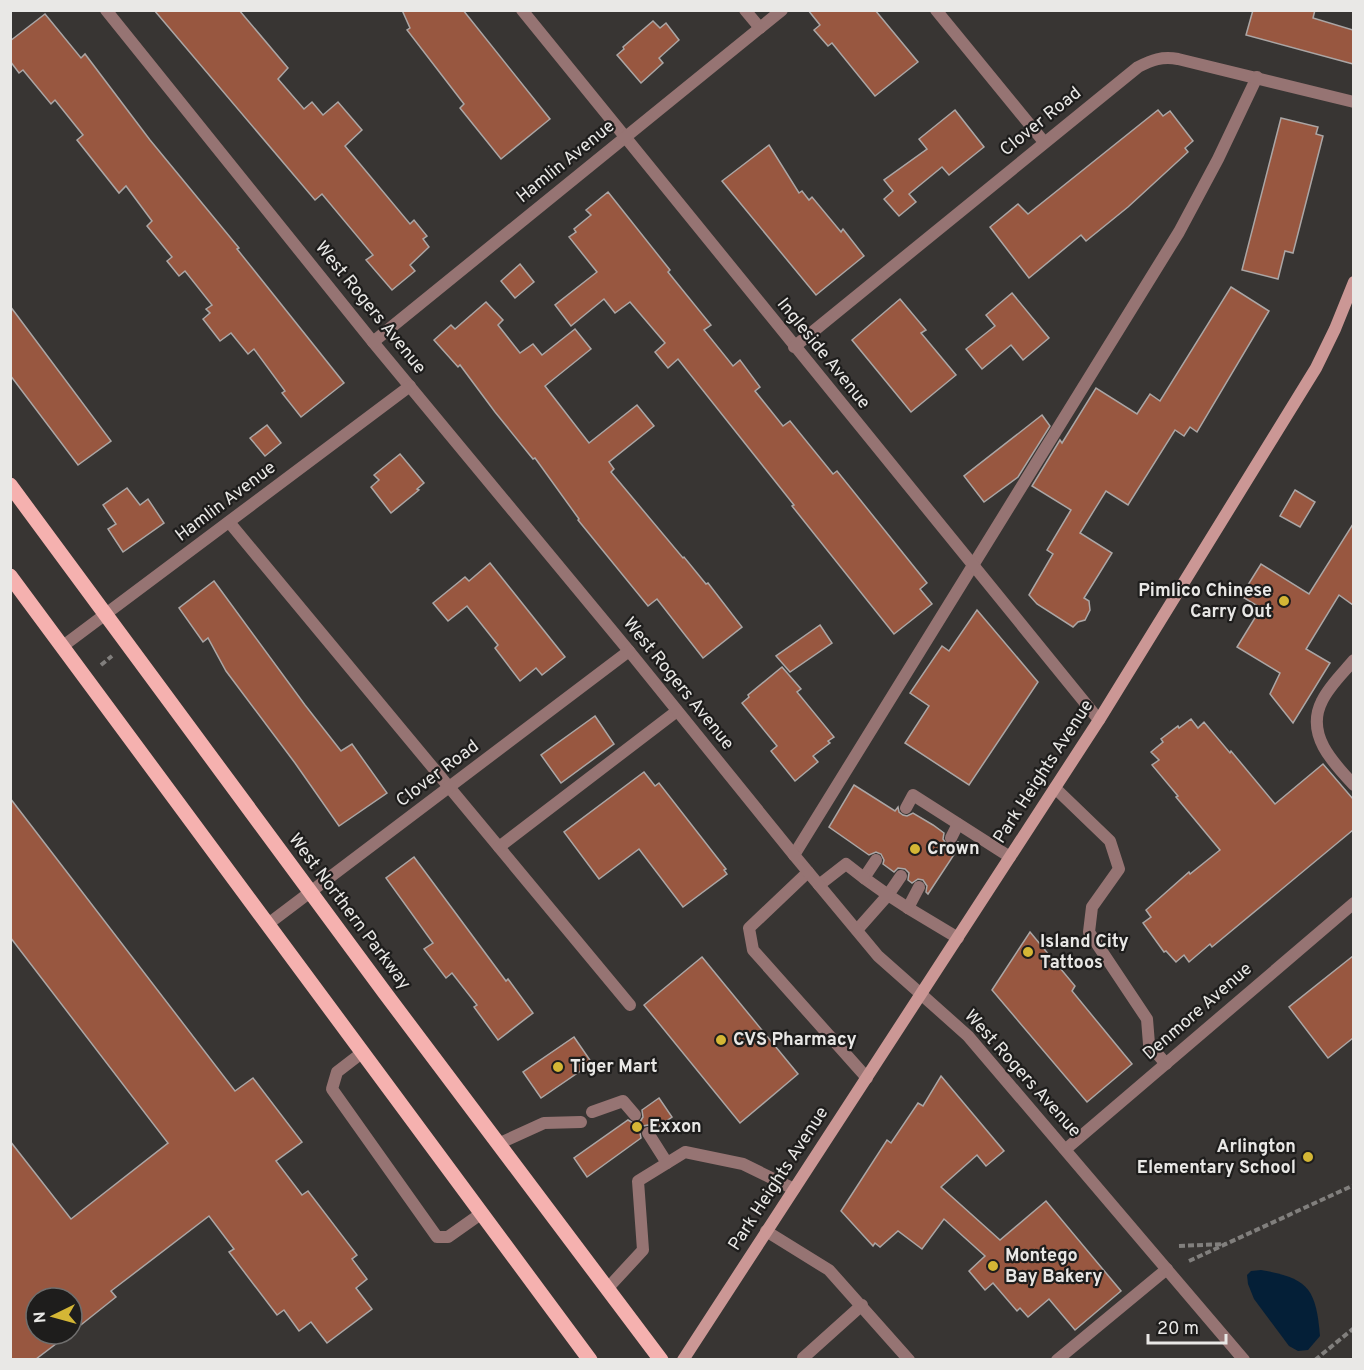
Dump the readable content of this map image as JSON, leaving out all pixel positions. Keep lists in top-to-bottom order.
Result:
{
  "streets": {
    "main road": ["Park Heights Avenue", "West Northern Parkway"],
    "street": [
      "Clover Road",
      "Hamlin Avenue",
      "West Rogers Avenue",
      "Ingleside Avenue",
      "Denmore Avenue"
    ]
  },
  "crossings": [
    ["Clover Road", "West Rogers Avenue"],
    ["Clover Road", "Ingleside Avenue"],
    ["Clover Road", "West Northern Parkway"],
    ["Hamlin Avenue", "West Rogers Avenue"],
    ["Hamlin Avenue", "Ingleside Avenue"],
    ["Hamlin Avenue", "West Northern Parkway"],
    ["West Rogers Avenue", "Park Heights Avenue"],
    ["West Rogers Avenue", "Denmore Avenue"],
    ["Ingleside Avenue", "Park Heights Avenue"]
  ],
  "places": [
    "Pimlico Chinese Carry Out",
    "Crown",
    "Island City Tattoos",
    "CVS Pharmacy",
    "Tiger Mart",
    "Exxon",
    "Arlington Elementary School",
    "Montego Bay Bakery"
  ],
  "scale_bar": "20 m",
  "north": "left"
}
